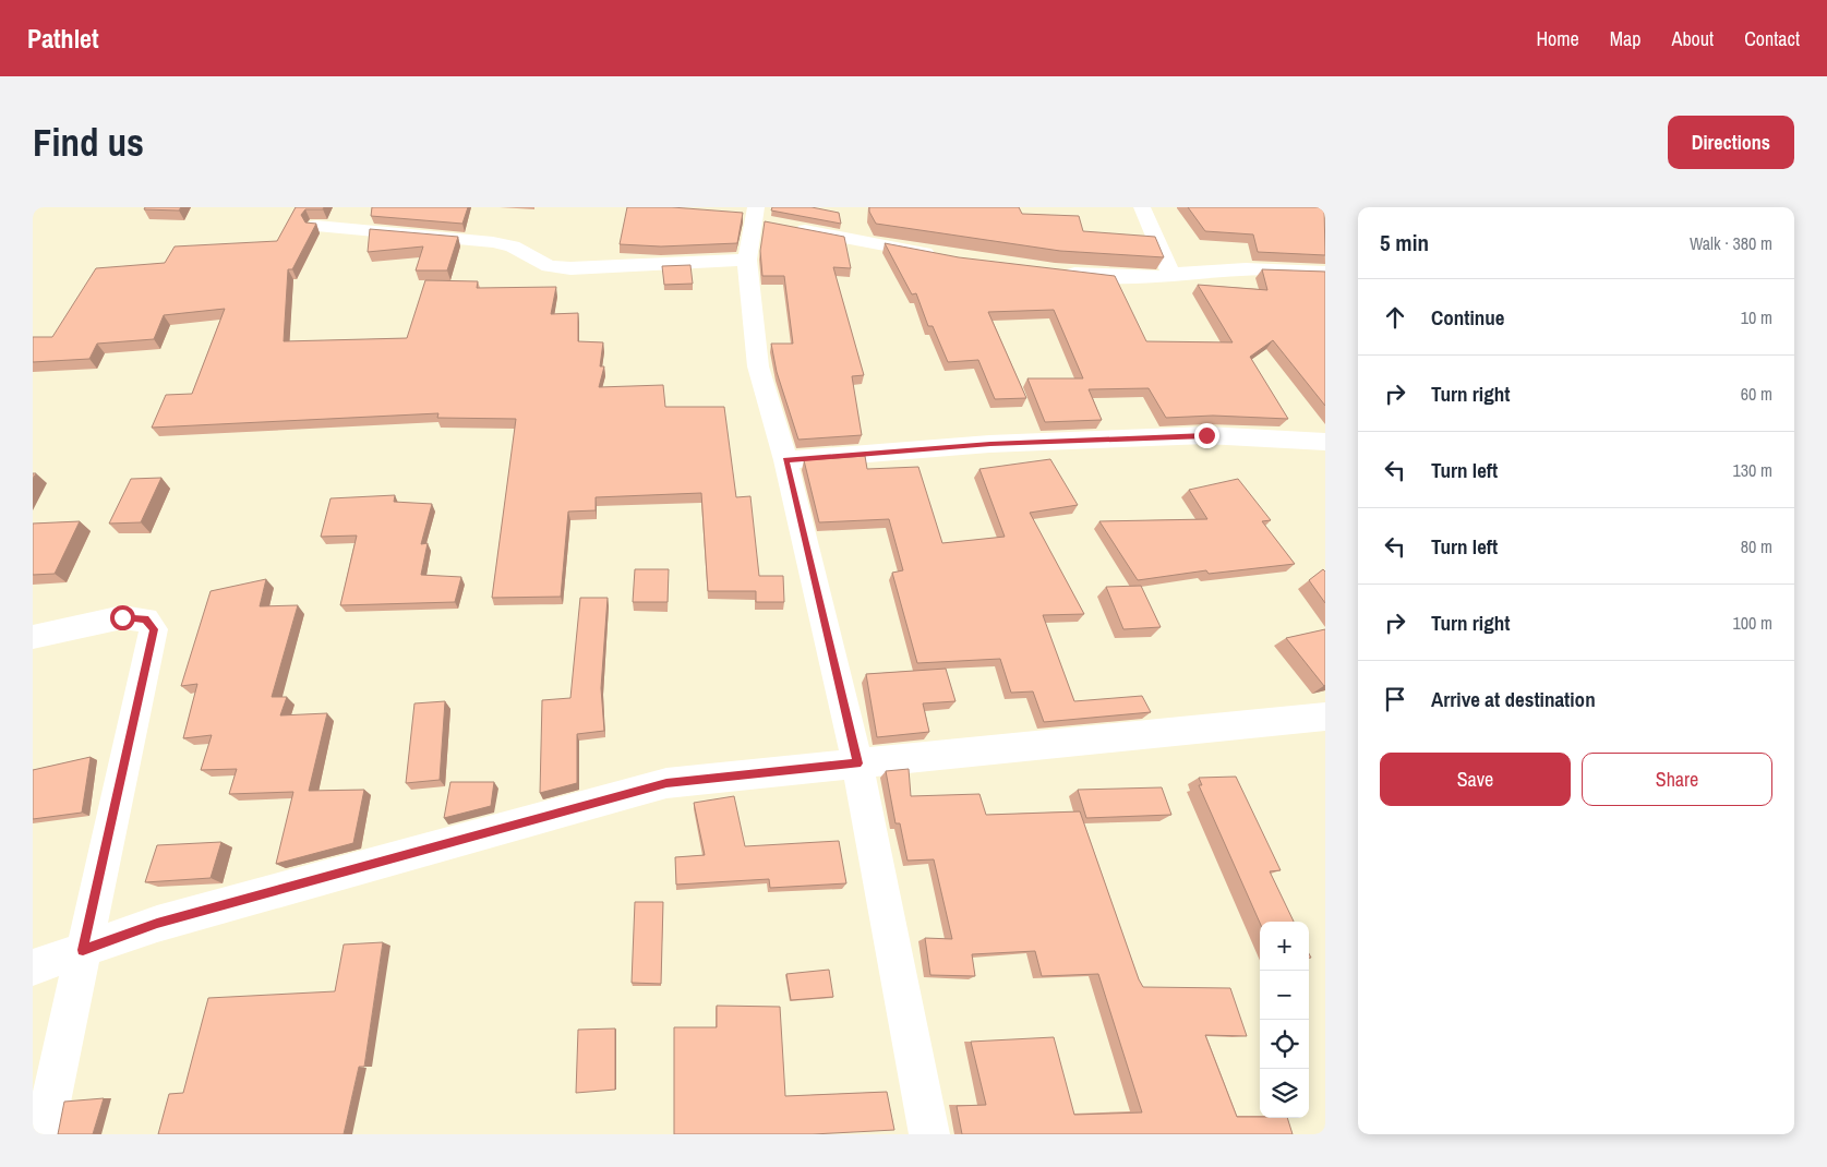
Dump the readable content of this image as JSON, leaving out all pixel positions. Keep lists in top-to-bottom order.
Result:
{
  "page": {
    "header": "Pathlet",
    "nav": [
      "Home",
      "Map",
      "About",
      "Contact"
    ],
    "buttons": [
      "Directions",
      ["Save", "Share"]
    ],
    "title": "Find us",
    "heading": ["5 min", "Walk · 380 m"],
    "list": [
      ["Continue", "10 m"],
      ["Turn right", "60 m"],
      ["Turn left", "130 m"],
      ["Turn left", "80 m"],
      ["Turn right", "100 m"],
      "Arrive at destination"
    ],
    "map_buttons": ["+", "−"]
  }
}
